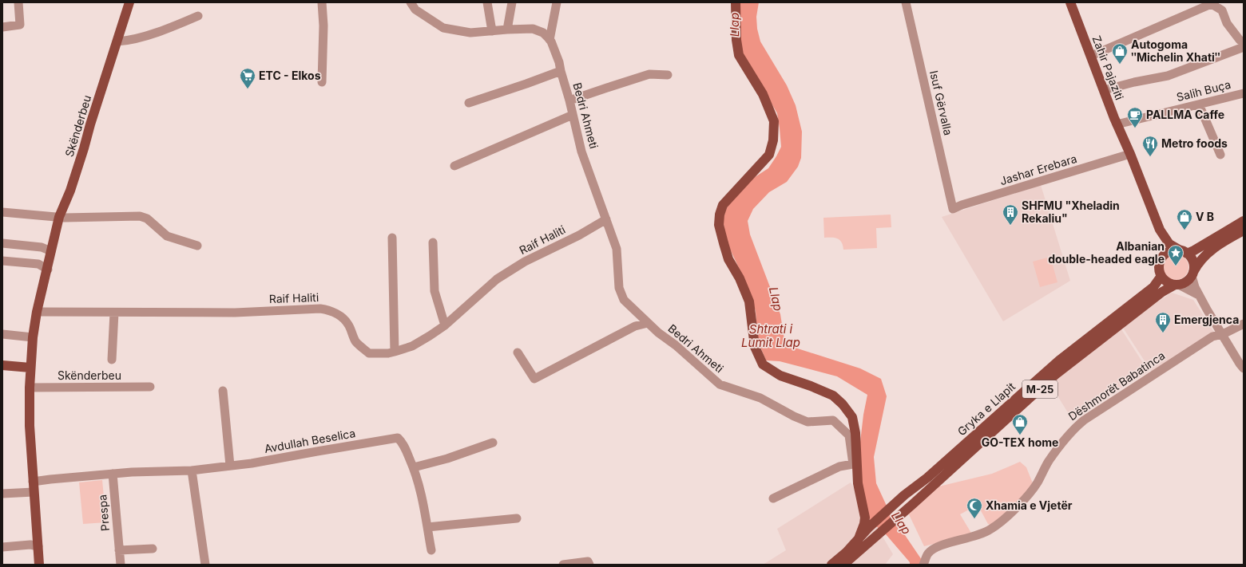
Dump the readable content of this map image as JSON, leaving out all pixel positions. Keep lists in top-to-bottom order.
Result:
{
  "streets": {
    "main road": [
      "Zahir Pajaziti",
      "Skënderbeu",
      "M-25",
      "Gryka e Llapit"
    ],
    "street": [
      "Salih Buça",
      "Isuf Gërvalla",
      "Bedri Ahmeti",
      "Jashar Erebara",
      "Raif Haliti",
      "Dëshmorët Babatinca",
      "Avdullah Beselica",
      "Prespa"
    ]
  },
  "crossings": [
    ["Zahir Pajaziti", "Salih Buça"],
    ["Zahir Pajaziti", "Jashar Erebara"],
    ["Zahir Pajaziti", "M-25"],
    ["Zahir Pajaziti", "Gryka e Llapit"],
    ["Isuf Gërvalla", "Jashar Erebara"],
    ["Bedri Ahmeti", "Raif Haliti"],
    ["Skënderbeu", "Raif Haliti"],
    ["Skënderbeu", "Avdullah Beselica"],
    ["M-25", "Gryka e Llapit"],
    ["Avdullah Beselica", "Prespa"]
  ],
  "water": ["Llap", "Shtrati i Lumit Llap"],
  "places": {
    "shop": ["Autogoma ʺMichelin Xhatiʺ", "V B", "GO-TEX home"],
    "supermarket": ["ETC - Elkos"],
    "cafe": ["PALLMA Caffe"],
    "restaurant": ["Metro foods"],
    "building": ["SHFMU \"Xheladin Rekaliu\"", "Emergjenca"],
    "place": ["Albanian double-headed eagle"],
    "mosque": ["Xhamia e Vjetër"]
  }
}
